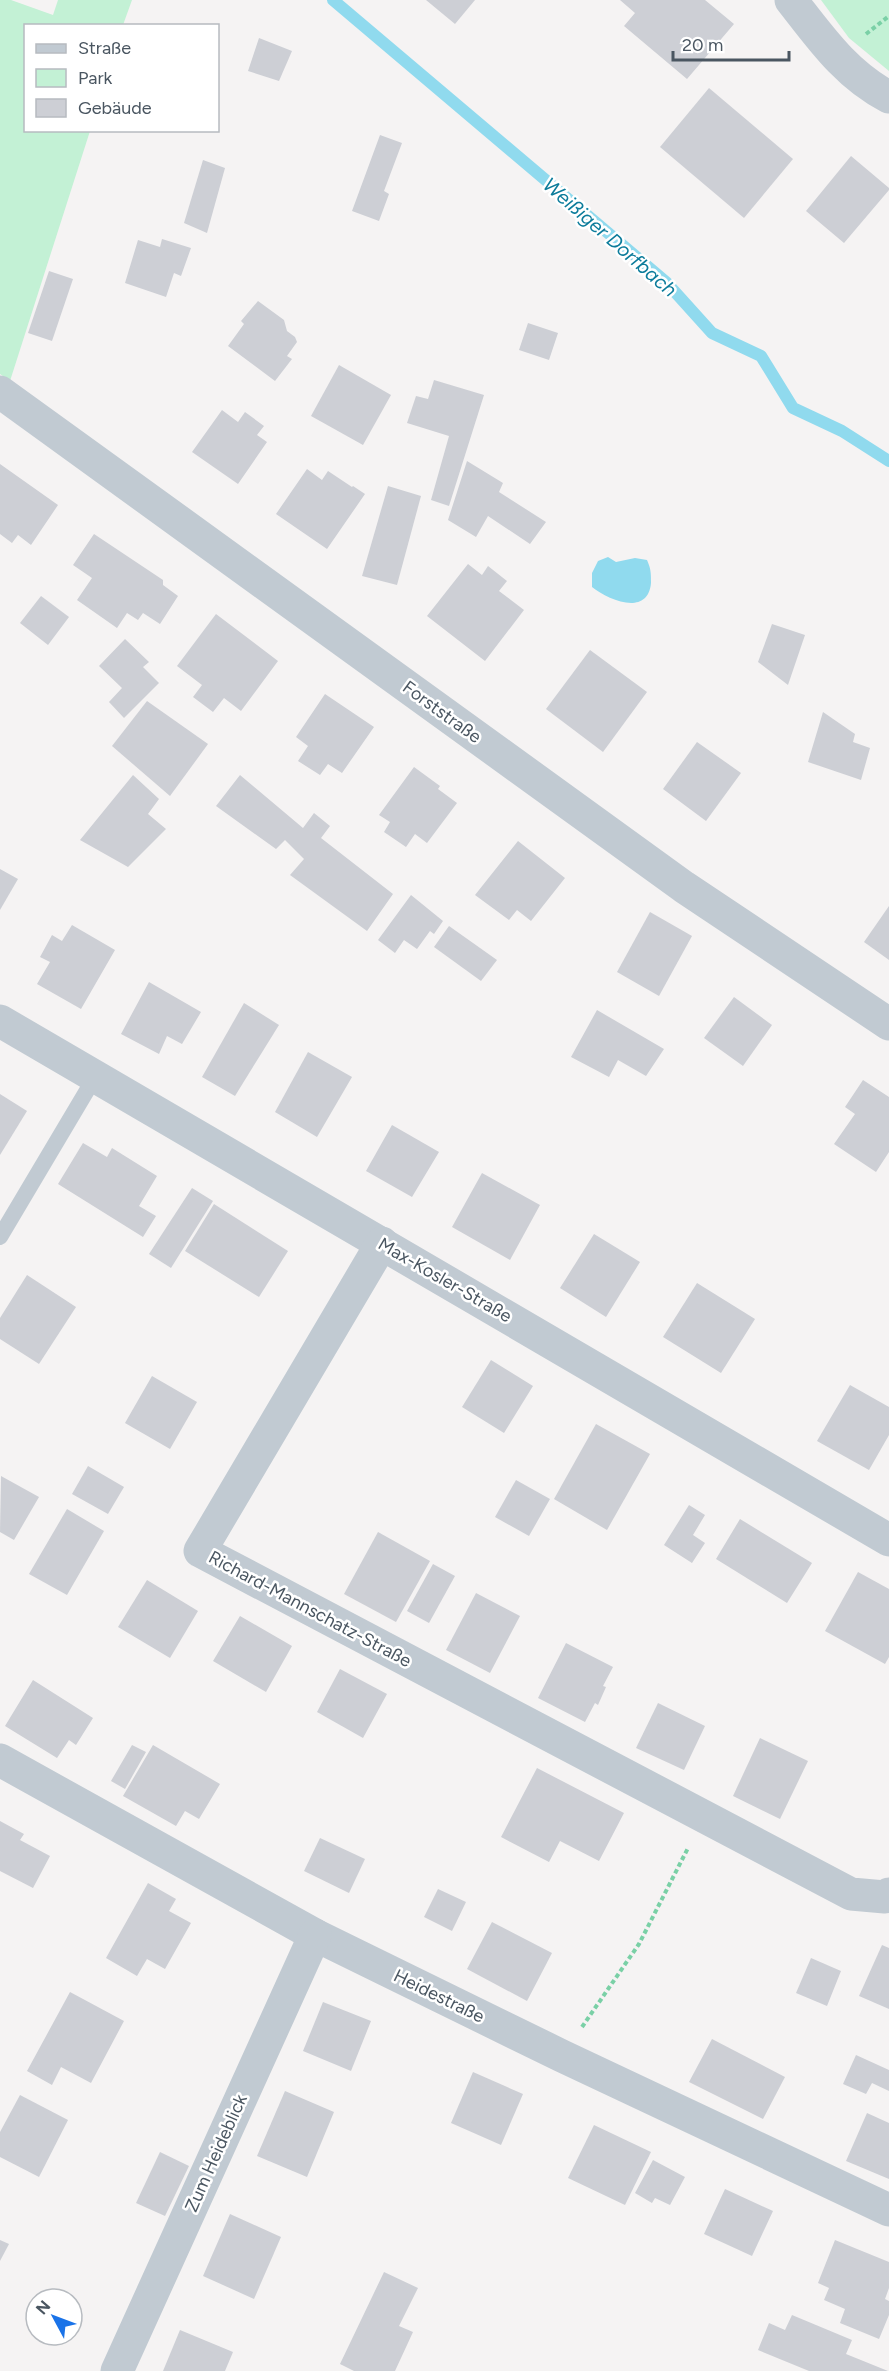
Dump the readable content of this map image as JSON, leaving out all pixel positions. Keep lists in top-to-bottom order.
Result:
{
  "streets": {
    "street": [
      "Forststraße",
      "Max-Kosler-Straße",
      "Richard-Mannschatz-Straße",
      "Heidestraße",
      "Zum Heideblick"
    ]
  },
  "crossings": [
    ["Max-Kosler-Straße", "Richard-Mannschatz-Straße"],
    ["Heidestraße", "Zum Heideblick"]
  ],
  "water": ["Weißiger Dorfbach"],
  "legend": ["Straße", "Park", "Gebäude"],
  "scale_bar": "20 m",
  "north": "top left"
}
